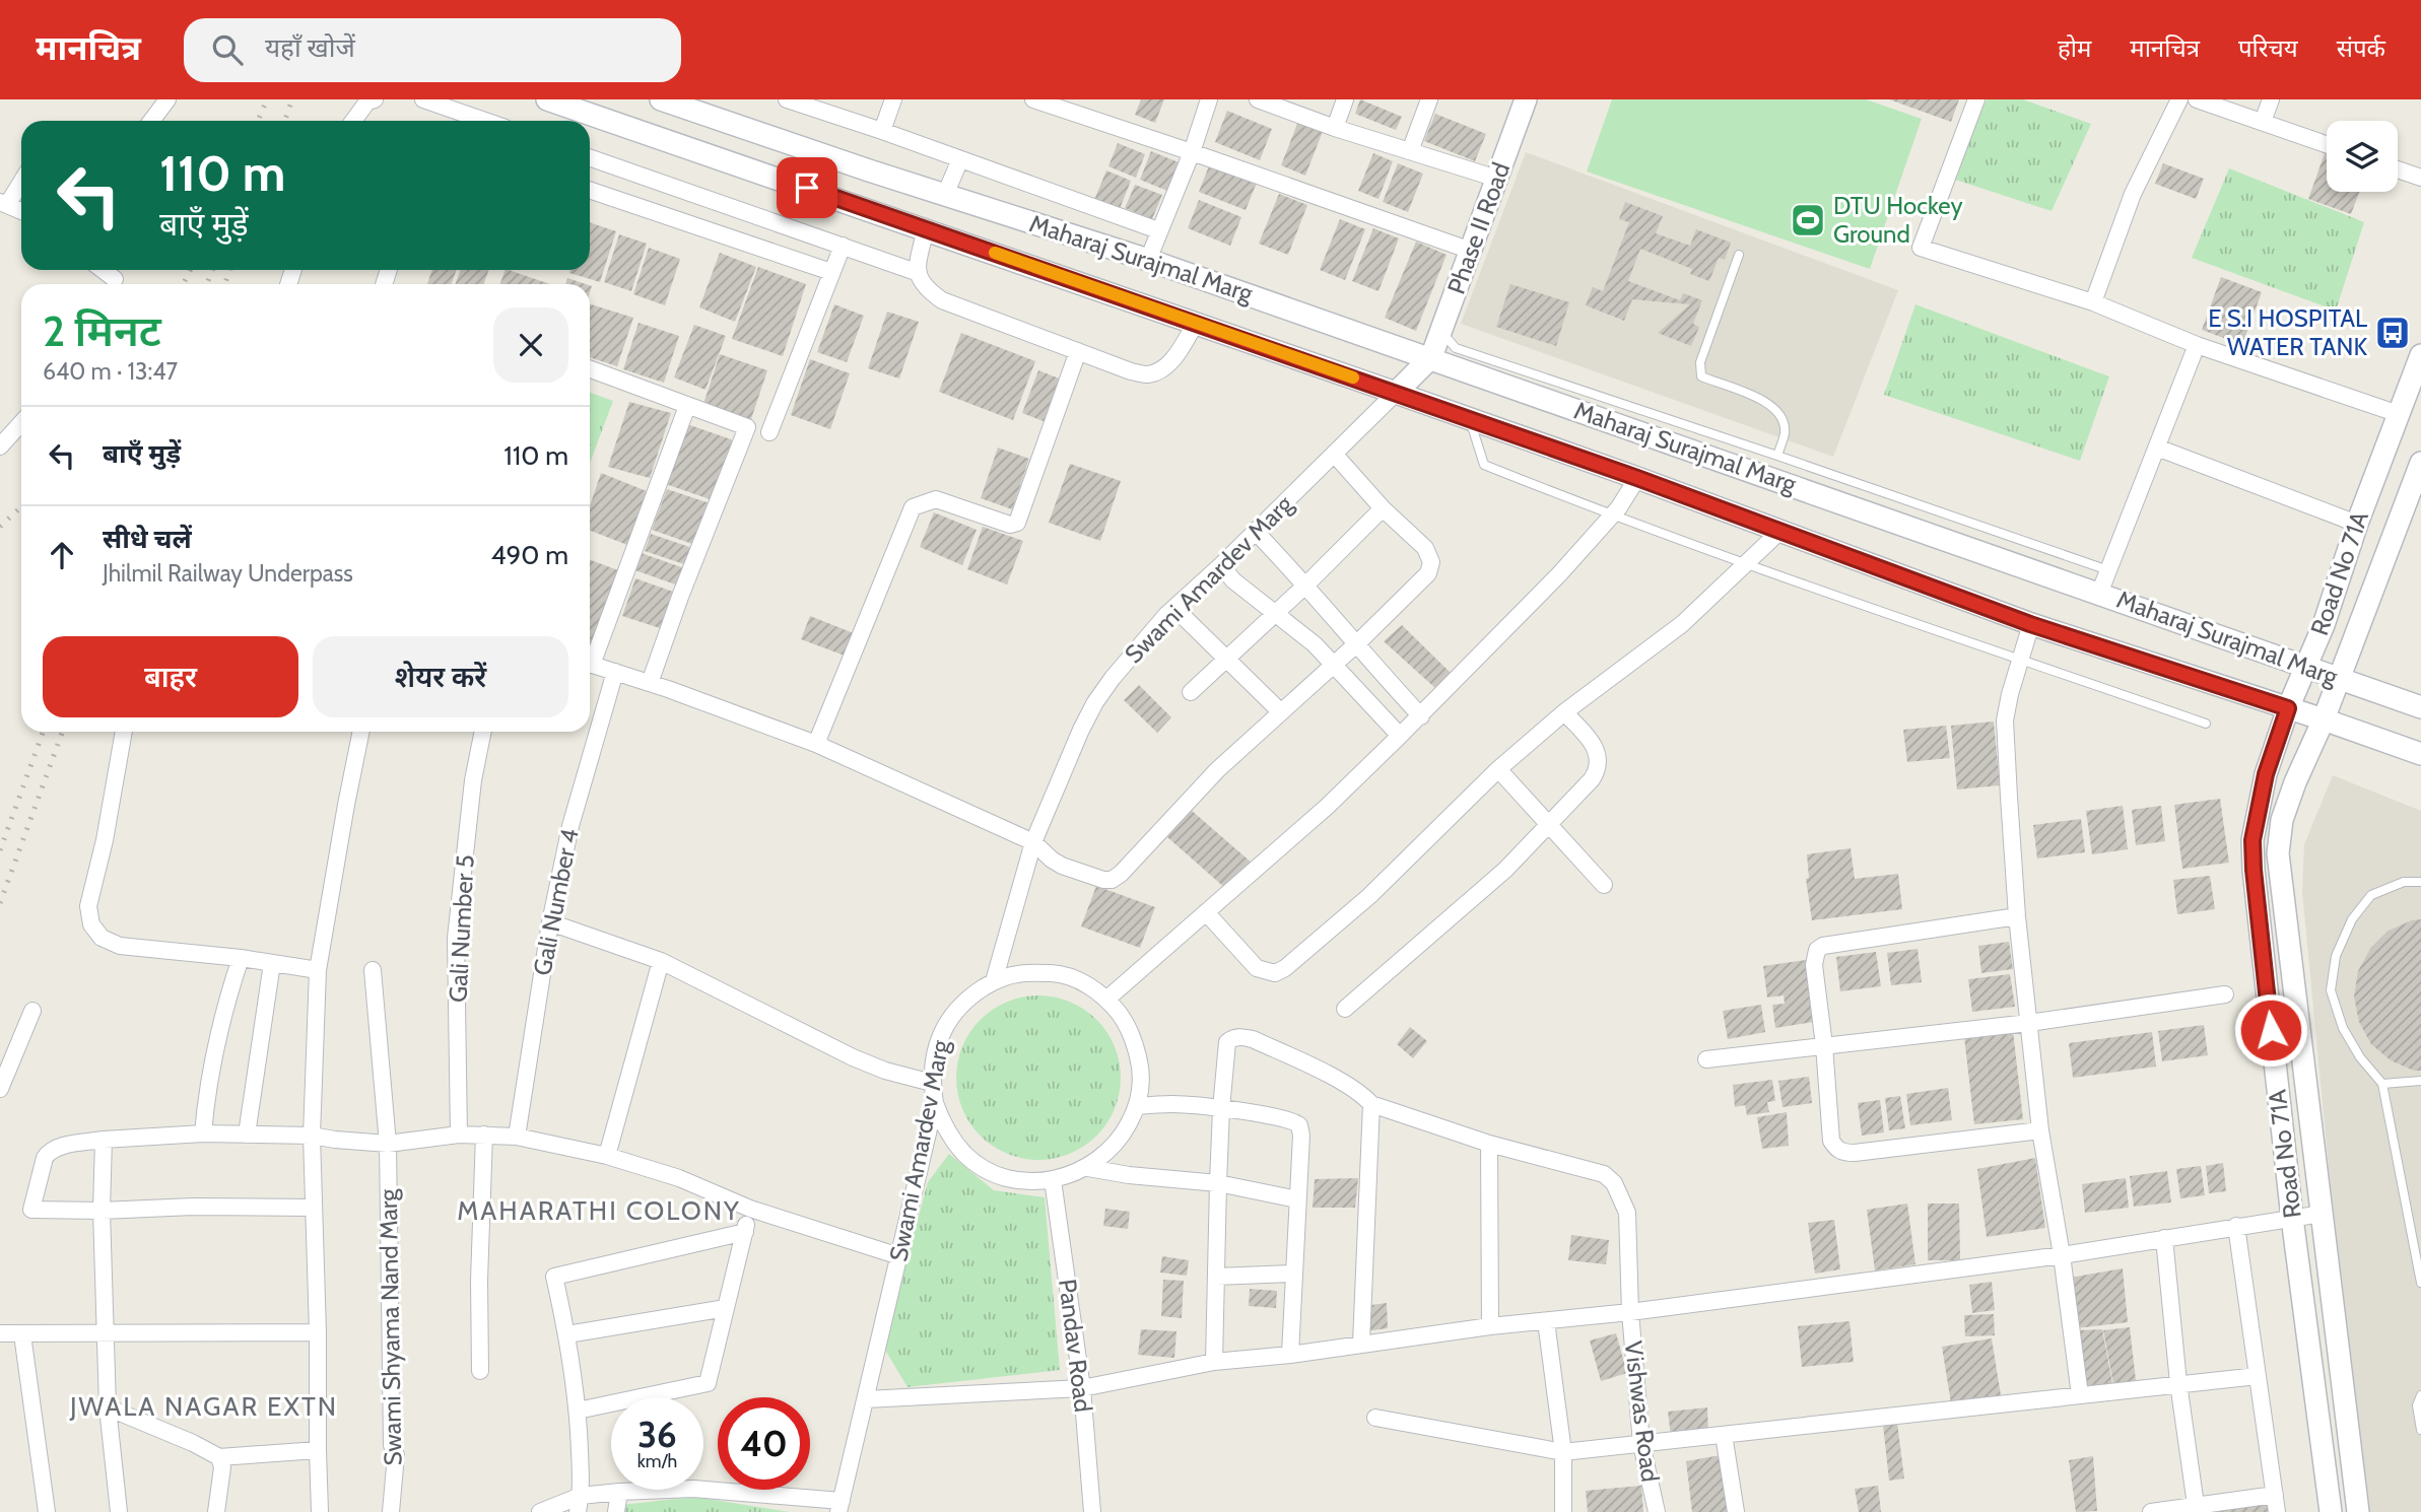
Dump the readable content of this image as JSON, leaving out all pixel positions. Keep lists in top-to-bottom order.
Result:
{
  "streets": {
    "main road": ["Phase II Road", "Maharaj Surajmal Marg", "Road No 71A"],
    "street": [
      "Swami Amardev Marg",
      "Gali Number 4",
      "Gali Number 5",
      "Swami Shyama Nand Marg",
      "Pandav Road",
      "Vishwas Road"
    ]
  },
  "crossings": [
    ["Phase II Road", "Maharaj Surajmal Marg"],
    ["Maharaj Surajmal Marg", "Road No 71A"],
    ["Maharaj Surajmal Marg", "Swami Amardev Marg"],
    ["Swami Amardev Marg", "Pandav Road"]
  ],
  "districts": ["MAHARATHI COLONY", "JWALA NAGAR EXTN"],
  "places": {
    "sports": ["DTU Hockey Ground"],
    "bus stop": ["E S.I HOSPITAL WATER TANK"]
  },
  "page": {
    "header": "मानचित्र",
    "search": "यहाँ खोजें",
    "nav": [
      "होम",
      "मानचित्र",
      "परिचय",
      "संपर्क"
    ],
    "turn": ["110 m", "बाएँ मुड़ें"],
    "heading": ["2 मिनट", "640 m · 13:47"],
    "list": [
      {
        "name": "बाएँ मुड़ें",
        "value": "110 m"
      },
      {
        "name": "सीधे चलें",
        "note": "Jhilmil Railway Underpass",
        "value": "490 m"
      }
    ],
    "buttons": ["बाहर", "शेयर करें"],
    "speed": "36 km/h",
    "limit": "40"
  }
}
